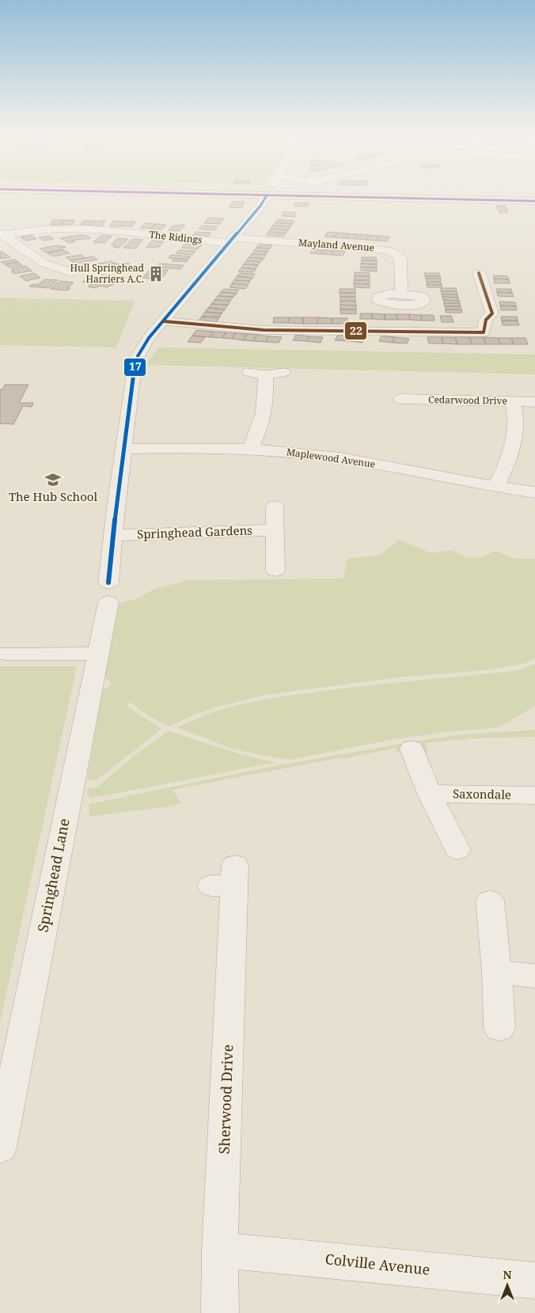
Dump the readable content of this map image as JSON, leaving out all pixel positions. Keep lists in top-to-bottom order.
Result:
{
  "streets": {
    "street": [
      "The Ridings",
      "Mayland Avenue",
      "Cedarwood Drive",
      "Maplewood Avenue",
      "Springhead Gardens",
      "Saxondale",
      "Springhead Lane",
      "Sherwood Drive",
      "Colville Avenue"
    ]
  },
  "crossings": [
    ["The Ridings", "Mayland Avenue"],
    ["The Ridings", "Springhead Lane"],
    ["Mayland Avenue", "Springhead Lane"],
    ["Maplewood Avenue", "Springhead Lane"],
    ["Springhead Gardens", "Springhead Lane"],
    ["Sherwood Drive", "Colville Avenue"]
  ],
  "places": {
    "building": ["Hull Springhead Harriers A.C."],
    "school or university": ["The Hub School"]
  },
  "lines": ["transit line 17", "transit line 22"],
  "north": "top"
}
